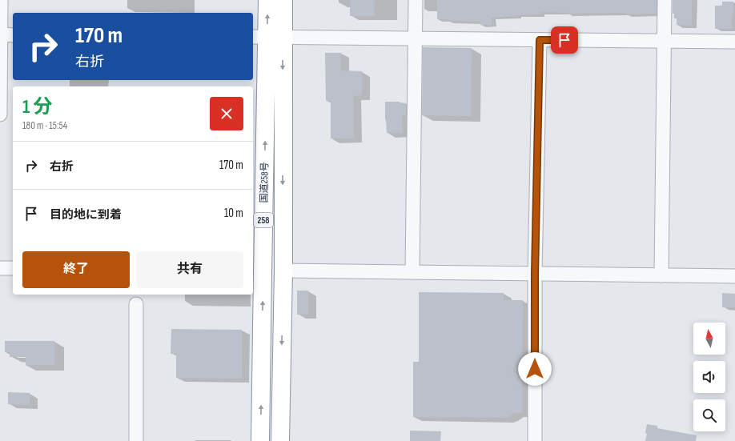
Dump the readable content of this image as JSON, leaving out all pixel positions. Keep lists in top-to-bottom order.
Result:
{
  "streets": {
    "highway": ["国道258号", "258"]
  },
  "north": "top",
  "page": {
    "turn": ["170 m", "右折"],
    "heading": ["1 分", "180 m · 15:54"],
    "list": [
      {
        "name": "右折",
        "value": "170 m"
      },
      {
        "name": "目的地に到着",
        "value": "10 m"
      }
    ],
    "buttons": ["終了", "共有"]
  }
}
